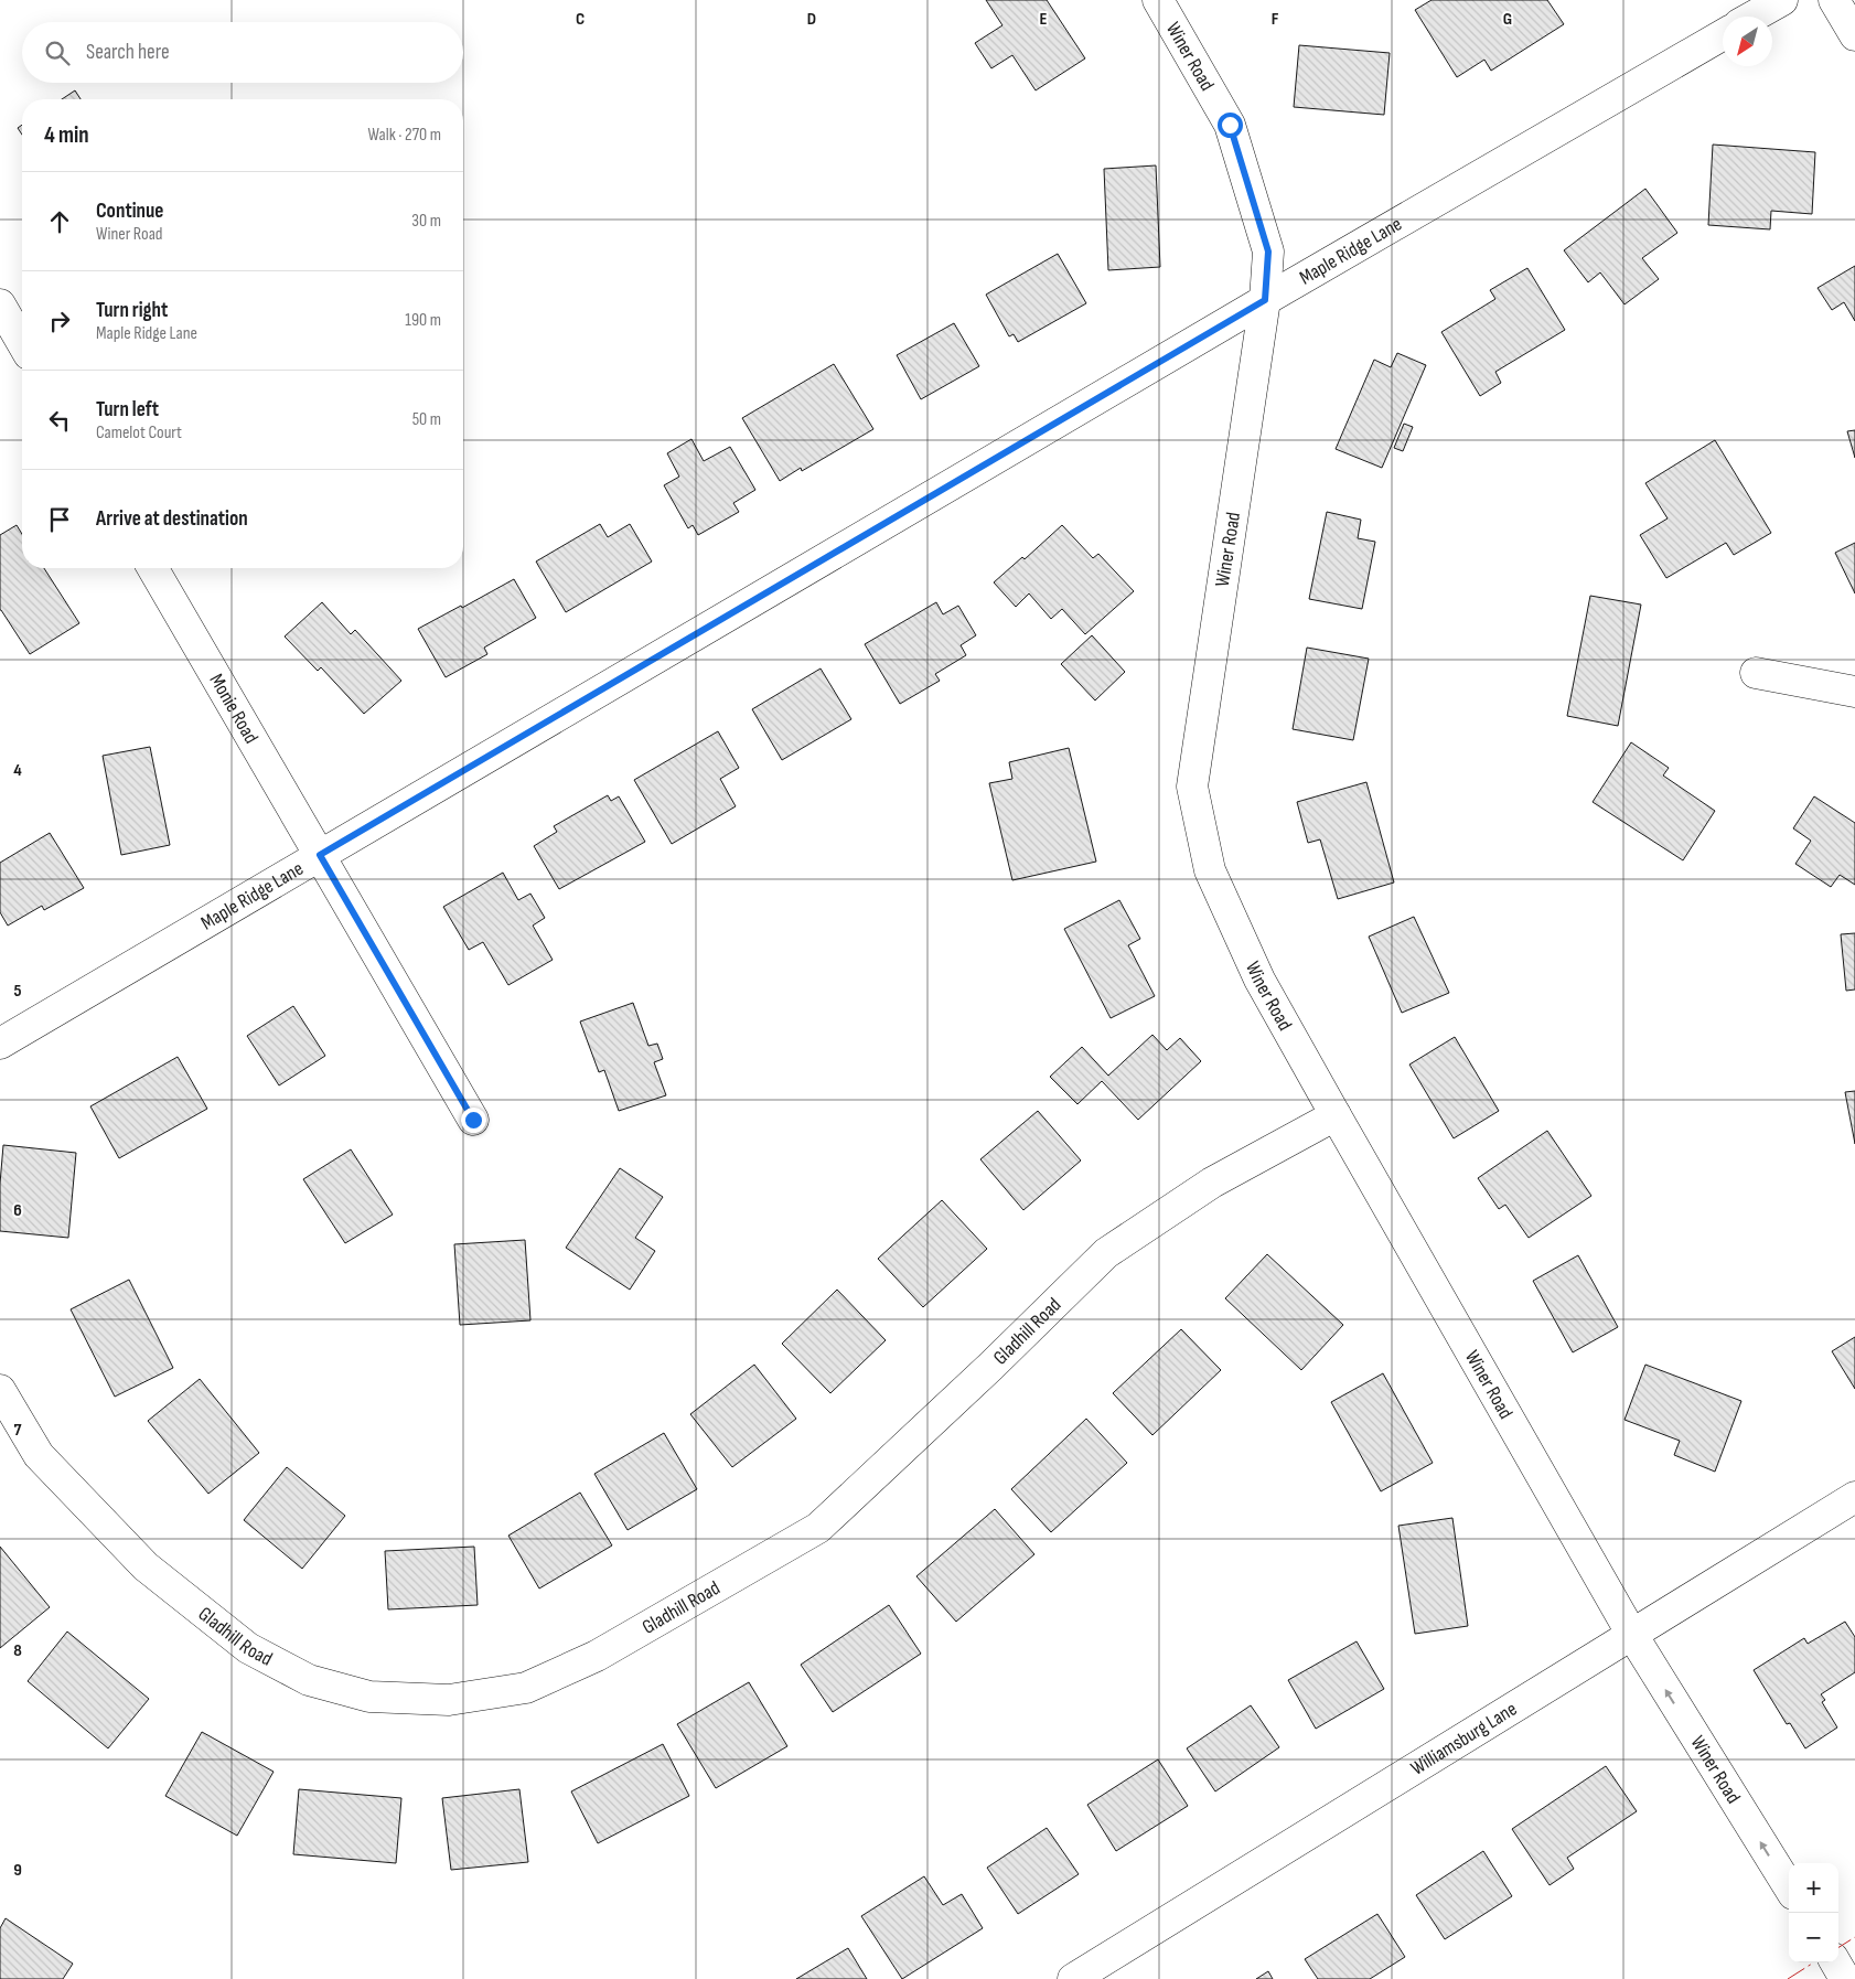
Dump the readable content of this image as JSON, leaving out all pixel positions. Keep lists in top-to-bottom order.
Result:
{
  "streets": {
    "street": [
      "Winer Road",
      "Maple Ridge Lane",
      "Monie Road",
      "Gladhill Road",
      "Williamsburg Lane"
    ]
  },
  "crossings": [
    ["Winer Road", "Maple Ridge Lane"],
    ["Winer Road", "Gladhill Road"],
    ["Winer Road", "Williamsburg Lane"],
    ["Maple Ridge Lane", "Monie Road"]
  ],
  "north": "bottom left",
  "page": {
    "search": "Search here",
    "heading": ["4 min", "Walk · 270 m"],
    "list": [
      ["Continue", "Winer Road", "30 m"],
      ["Turn right", "Maple Ridge Lane", "190 m"],
      ["Turn left", "Camelot Court", "50 m"],
      "Arrive at destination"
    ],
    "map_buttons": ["+", "−"]
  },
  "grid": {
    "columns": [
      "C",
      "D",
      "E",
      "F",
      "G"
    ],
    "rows": [
      "4",
      "5",
      "6",
      "7",
      "8",
      "9"
    ]
  }
}
